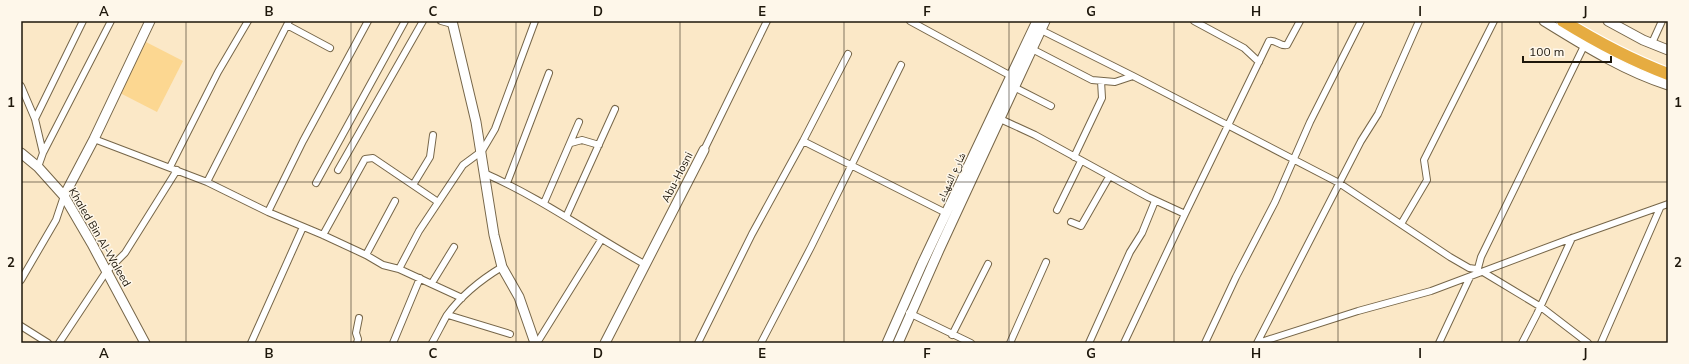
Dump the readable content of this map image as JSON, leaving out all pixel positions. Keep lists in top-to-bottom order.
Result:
{
  "streets": {
    "street": ["Abu-Hosni", "شارع الشهداء", "Khaled Bin Al-Waleed"]
  },
  "scale_bar": "100 m",
  "grid": {
    "columns": [
      "A",
      "B",
      "C",
      "D",
      "E",
      "F",
      "G",
      "H",
      "I",
      "J"
    ],
    "rows": ["1", "2"]
  }
}
